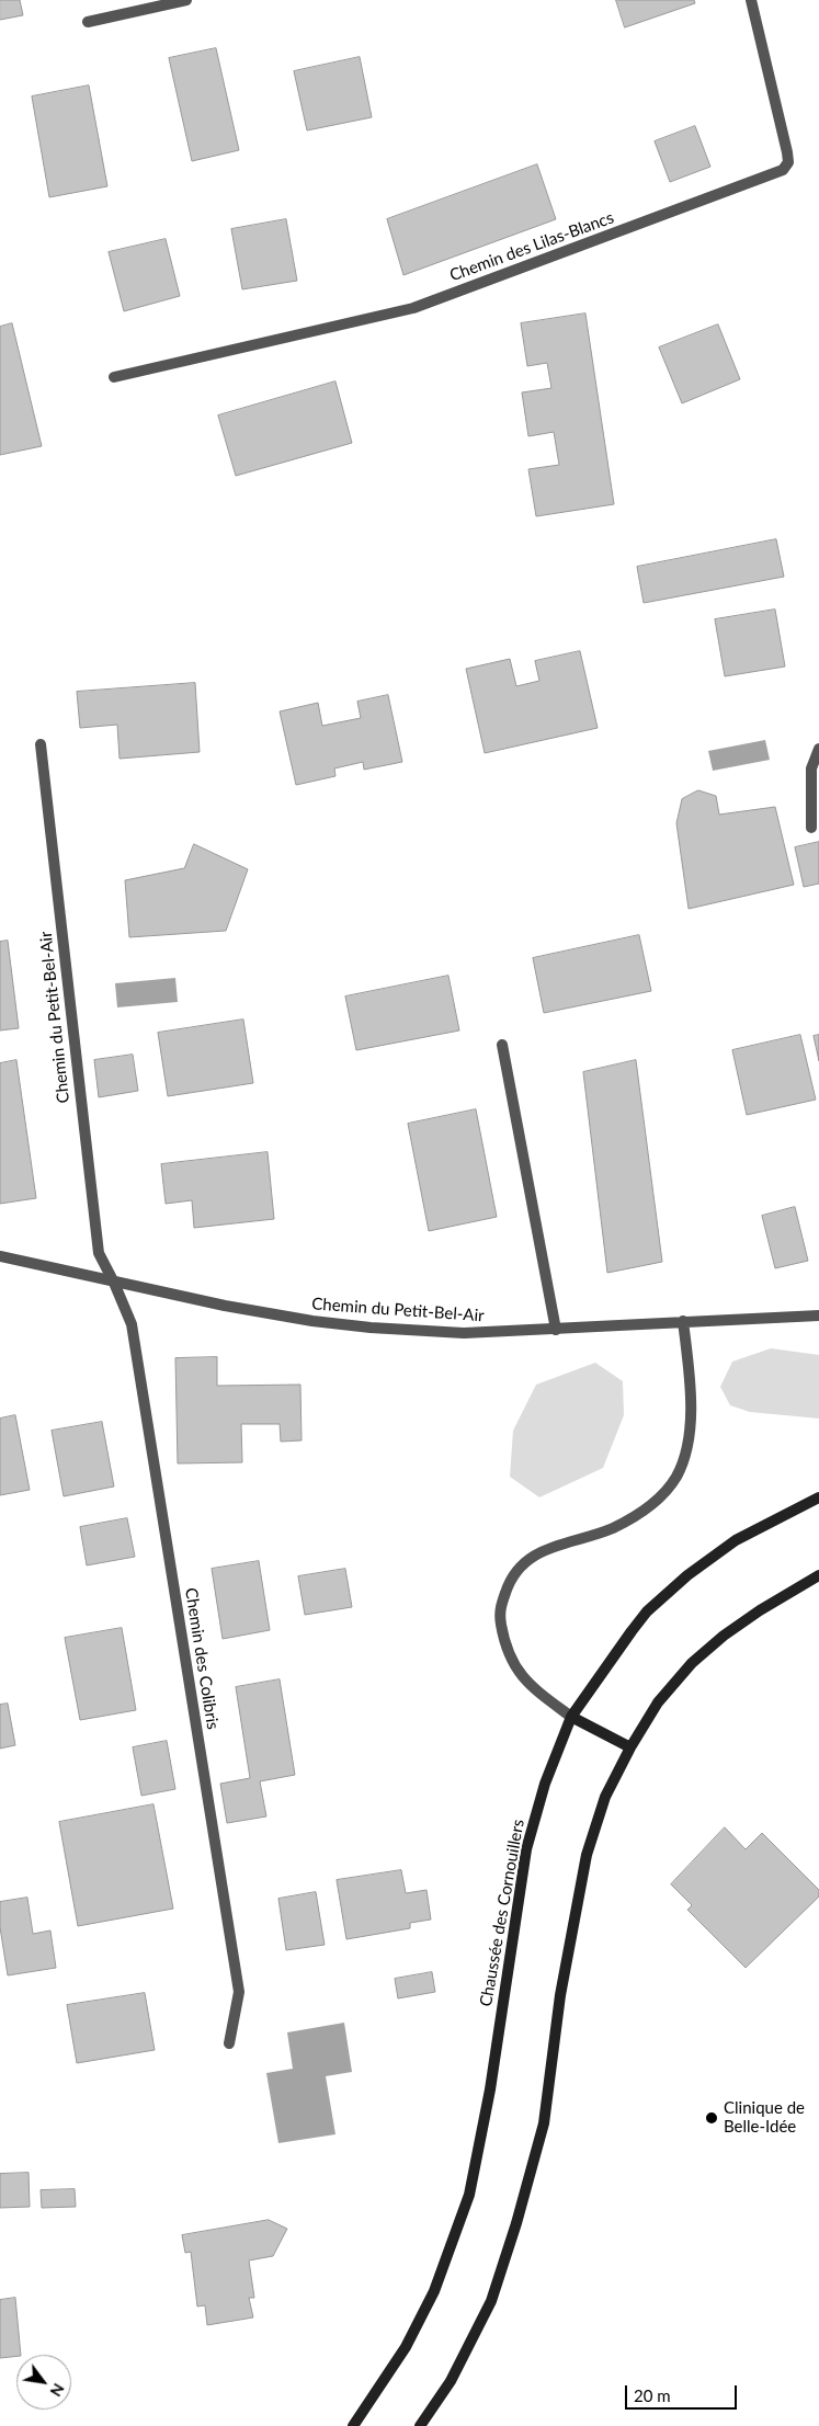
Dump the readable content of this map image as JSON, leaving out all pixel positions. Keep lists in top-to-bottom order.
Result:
{
  "streets": {
    "street": [
      "Chemin des Lilas-Blancs",
      "Chemin du Petit-Bel-Air",
      "Chemin des Colibris",
      "Chaussée des Cornouillers"
    ]
  },
  "crossings": [
    ["Chemin du Petit-Bel-Air", "Chemin des Colibris"]
  ],
  "places": ["Clinique de Belle-Idée"],
  "scale_bar": "20 m",
  "north": "bottom right"
}
